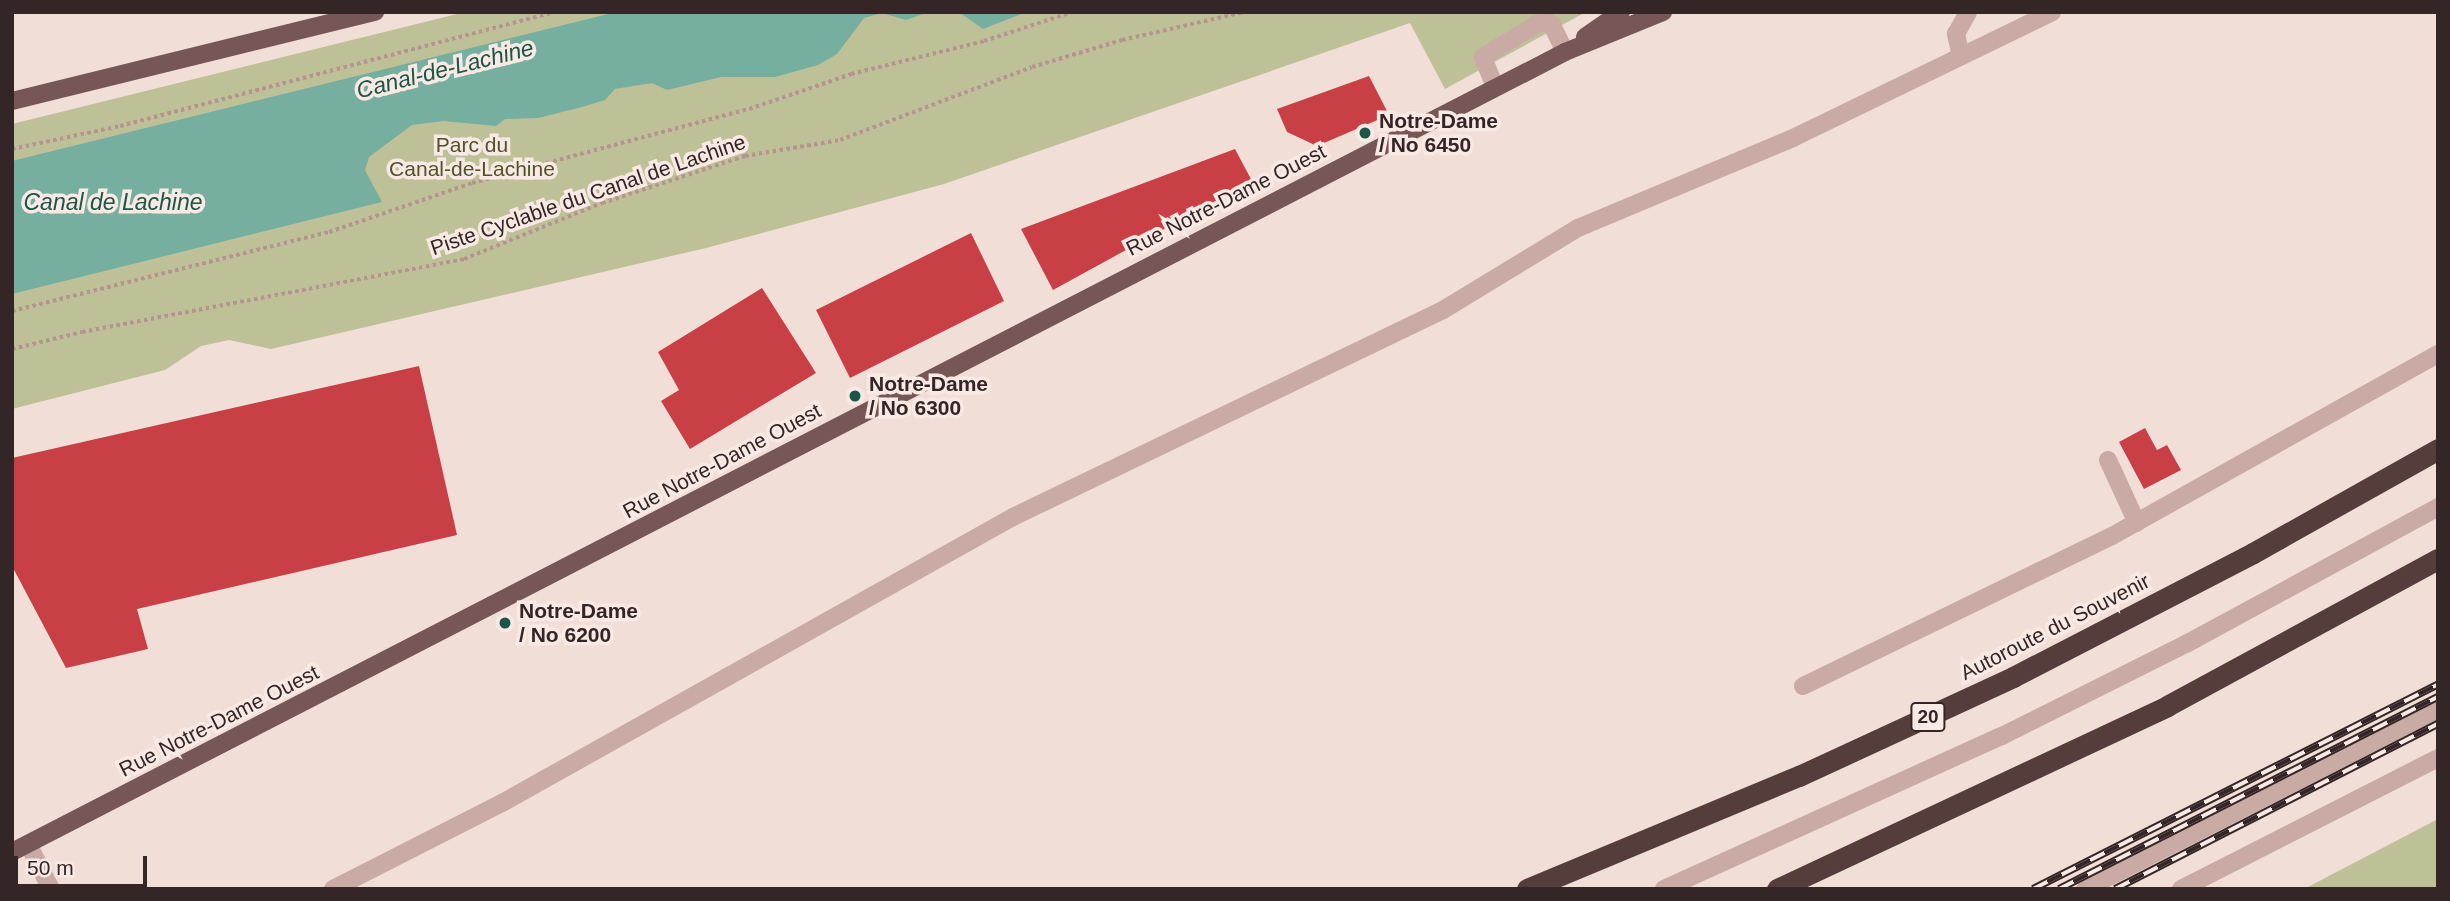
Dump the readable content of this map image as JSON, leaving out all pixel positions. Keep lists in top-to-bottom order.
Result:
{
  "streets": {
    "highway": ["Autoroute du Souvenir", "20"],
    "main road": ["Rue Notre-Dame Ouest"],
    "path": ["Piste Cyclable du Canal de Lachine"]
  },
  "water": ["Canal-de-Lachine", "Canal de Lachine"],
  "parks": ["Parc du Canal-de-Lachine"],
  "places": ["Notre-Dame / No 6450", "Notre-Dame / No 6300", "Notre-Dame / No 6200"],
  "scale_bar": "50 m"
}
